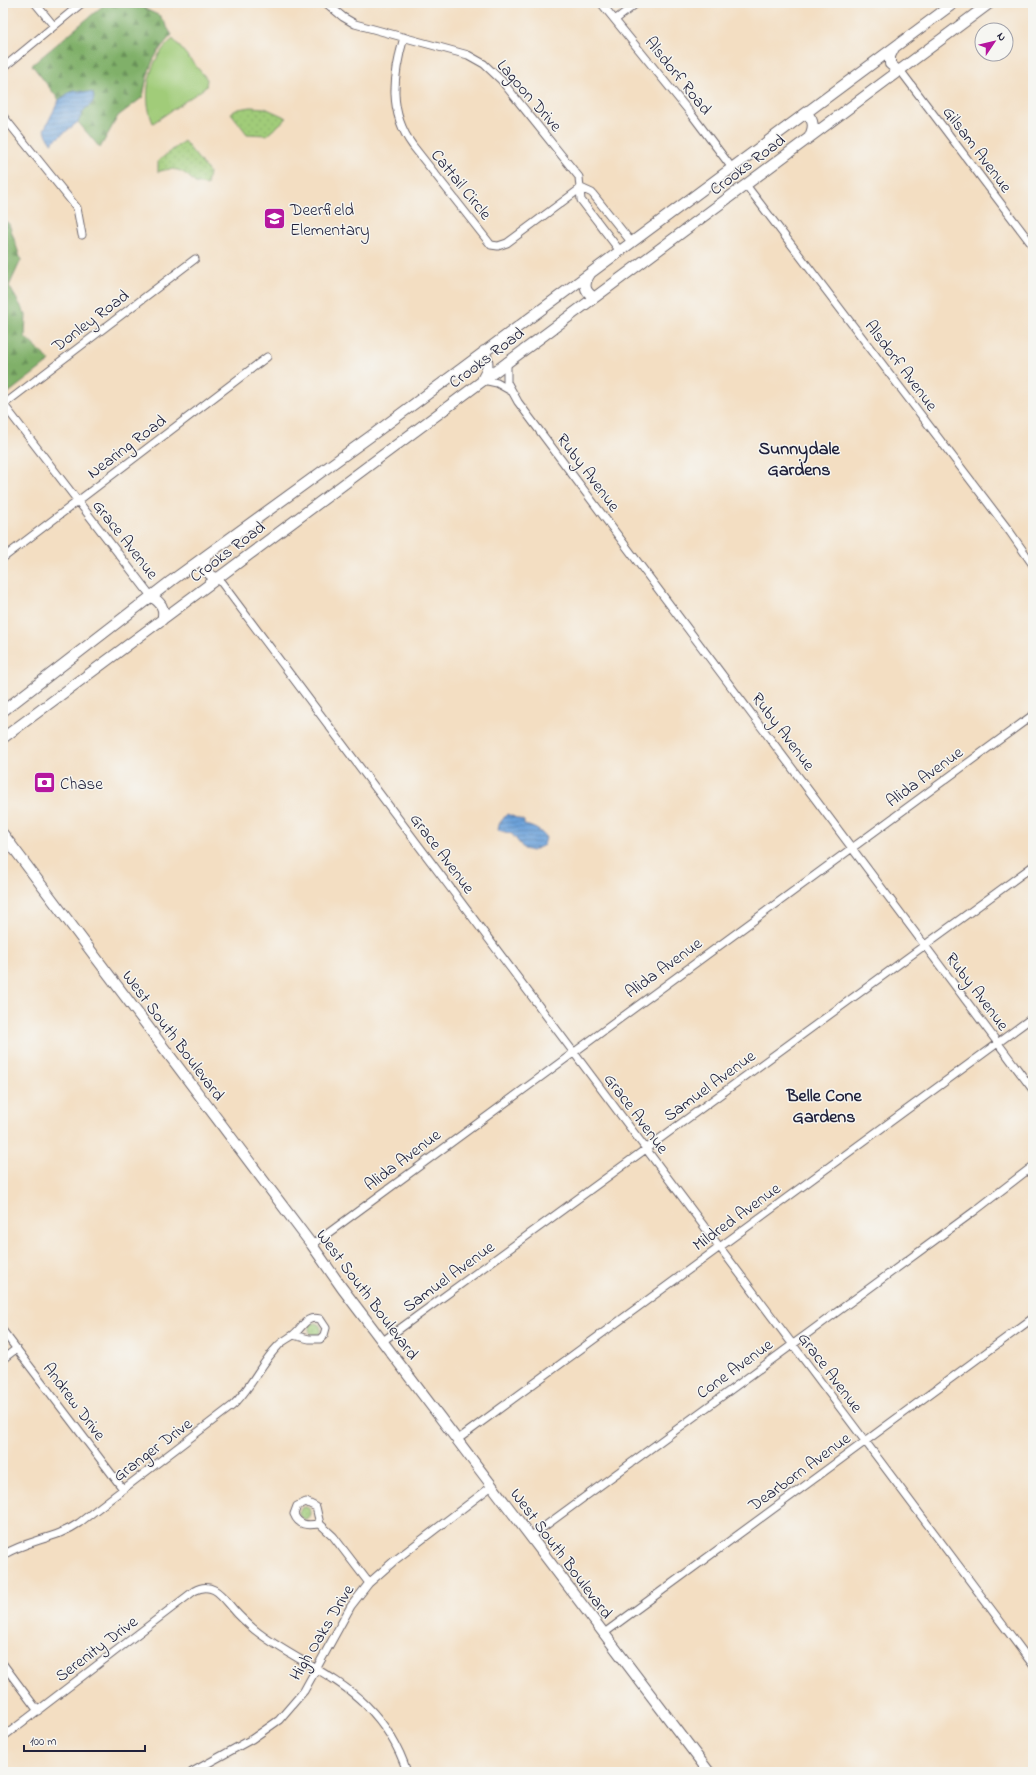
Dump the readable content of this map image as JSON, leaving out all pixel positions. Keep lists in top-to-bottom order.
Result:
{
  "streets": {
    "main road": ["Crooks Road", "West South Boulevard"],
    "street": [
      "Alsdorf Road",
      "Lagoon Drive",
      "Gilsam Avenue",
      "Cattail Circle",
      "Donley Road",
      "Alsdorf Avenue",
      "Nearing Road",
      "Ruby Avenue",
      "Grace Avenue",
      "Alida Avenue",
      "Samuel Avenue",
      "Mildred Avenue",
      "Cone Avenue",
      "Andrew Drive",
      "Granger Drive",
      "Dearborn Avenue",
      "High Oaks Drive",
      "Serenity Drive"
    ]
  },
  "crossings": [
    ["Alsdorf Road", "Crooks Road"],
    ["Lagoon Drive", "Crooks Road"],
    ["Lagoon Drive", "Cattail Circle"],
    ["Gilsam Avenue", "Crooks Road"],
    ["Crooks Road", "Alsdorf Avenue"],
    ["Crooks Road", "Ruby Avenue"],
    ["Crooks Road", "Grace Avenue"],
    ["Donley Road", "Grace Avenue"],
    ["Nearing Road", "Grace Avenue"],
    ["Ruby Avenue", "Alida Avenue"],
    ["Ruby Avenue", "Samuel Avenue"],
    ["Ruby Avenue", "Mildred Avenue"],
    ["Grace Avenue", "Alida Avenue"],
    ["Grace Avenue", "Samuel Avenue"],
    ["Grace Avenue", "Mildred Avenue"],
    ["Grace Avenue", "Cone Avenue"],
    ["Grace Avenue", "Dearborn Avenue"],
    ["Alida Avenue", "West South Boulevard"],
    ["West South Boulevard", "Samuel Avenue"],
    ["West South Boulevard", "Mildred Avenue"],
    ["West South Boulevard", "Cone Avenue"],
    ["West South Boulevard", "Dearborn Avenue"],
    ["West South Boulevard", "High Oaks Drive"],
    ["Andrew Drive", "Granger Drive"],
    ["High Oaks Drive", "Serenity Drive"]
  ],
  "districts": ["Sunnydale Gardens", "Belle Cone Gardens"],
  "places": {
    "school or university": ["Deerfield Elementary"],
    "bank": ["Chase"]
  },
  "scale_bar": "100 m",
  "north": "top right"
}
